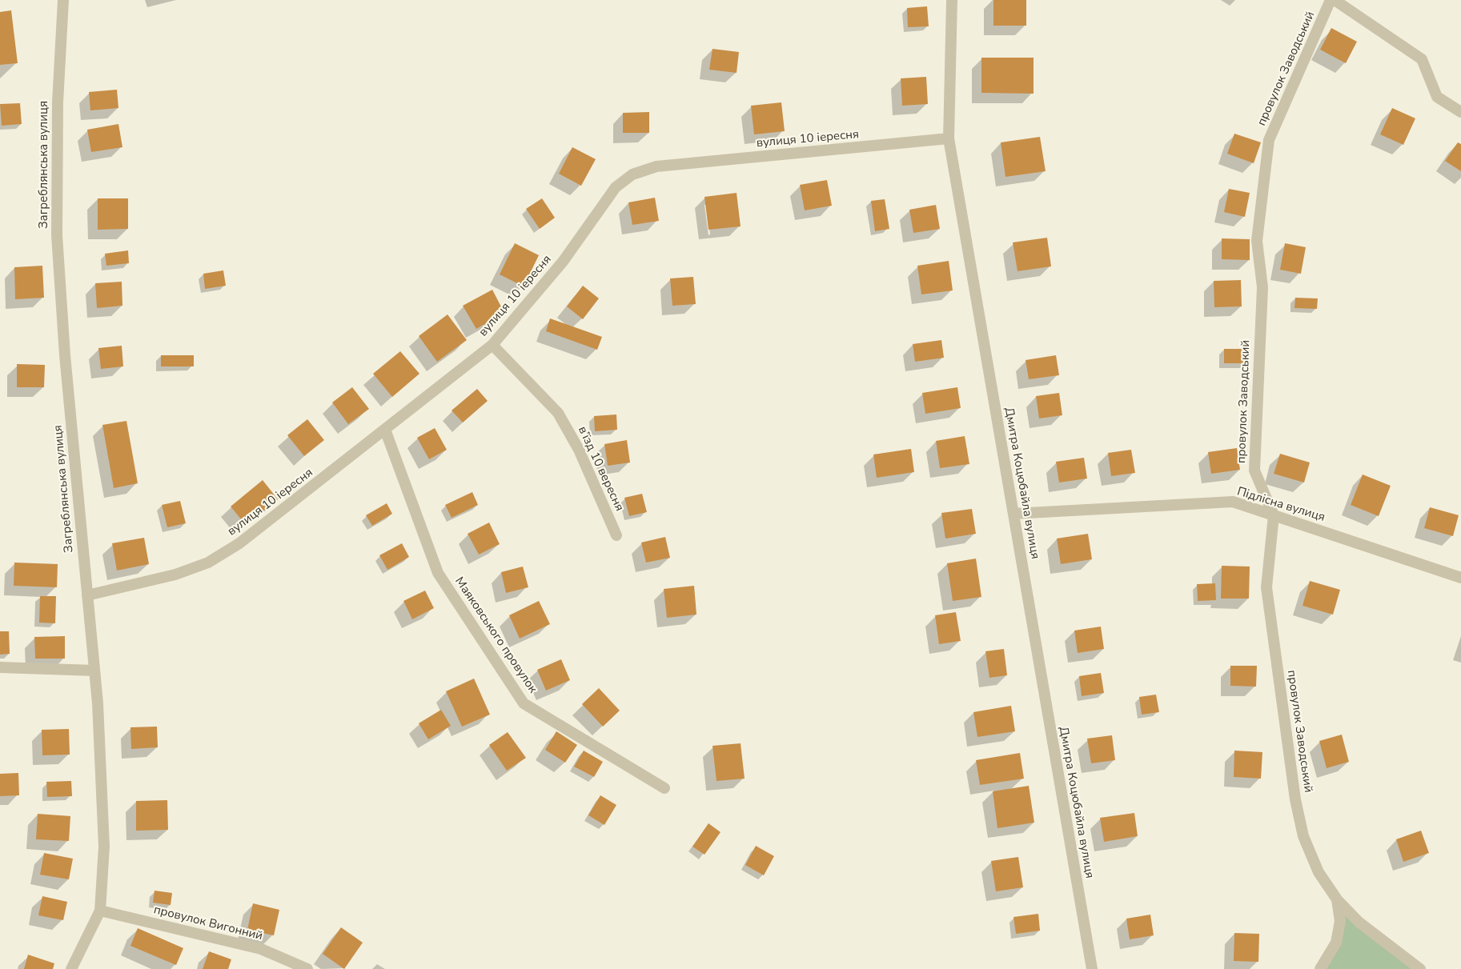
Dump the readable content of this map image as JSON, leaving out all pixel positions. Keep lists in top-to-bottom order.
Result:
{
  "streets": {
    "street": [
      "провулок Заводський",
      "вулиця 10 іересня",
      "Загреблянська вулиця",
      "в’їзд 10 вересня",
      "Дмитра Коцюбайла вулиця",
      "Підлісна вулиця",
      "Маяковського провулок",
      "провулок Вигонний"
    ]
  },
  "crossings": [
    ["провулок Заводський", "Підлісна вулиця"],
    ["вулиця 10 іересня", "Загреблянська вулиця"],
    ["вулиця 10 іересня", "в’їзд 10 вересня"],
    ["вулиця 10 іересня", "Дмитра Коцюбайла вулиця"],
    ["вулиця 10 іересня", "Маяковського провулок"],
    ["Загреблянська вулиця", "провулок Вигонний"],
    ["Дмитра Коцюбайла вулиця", "Підлісна вулиця"]
  ]
}
